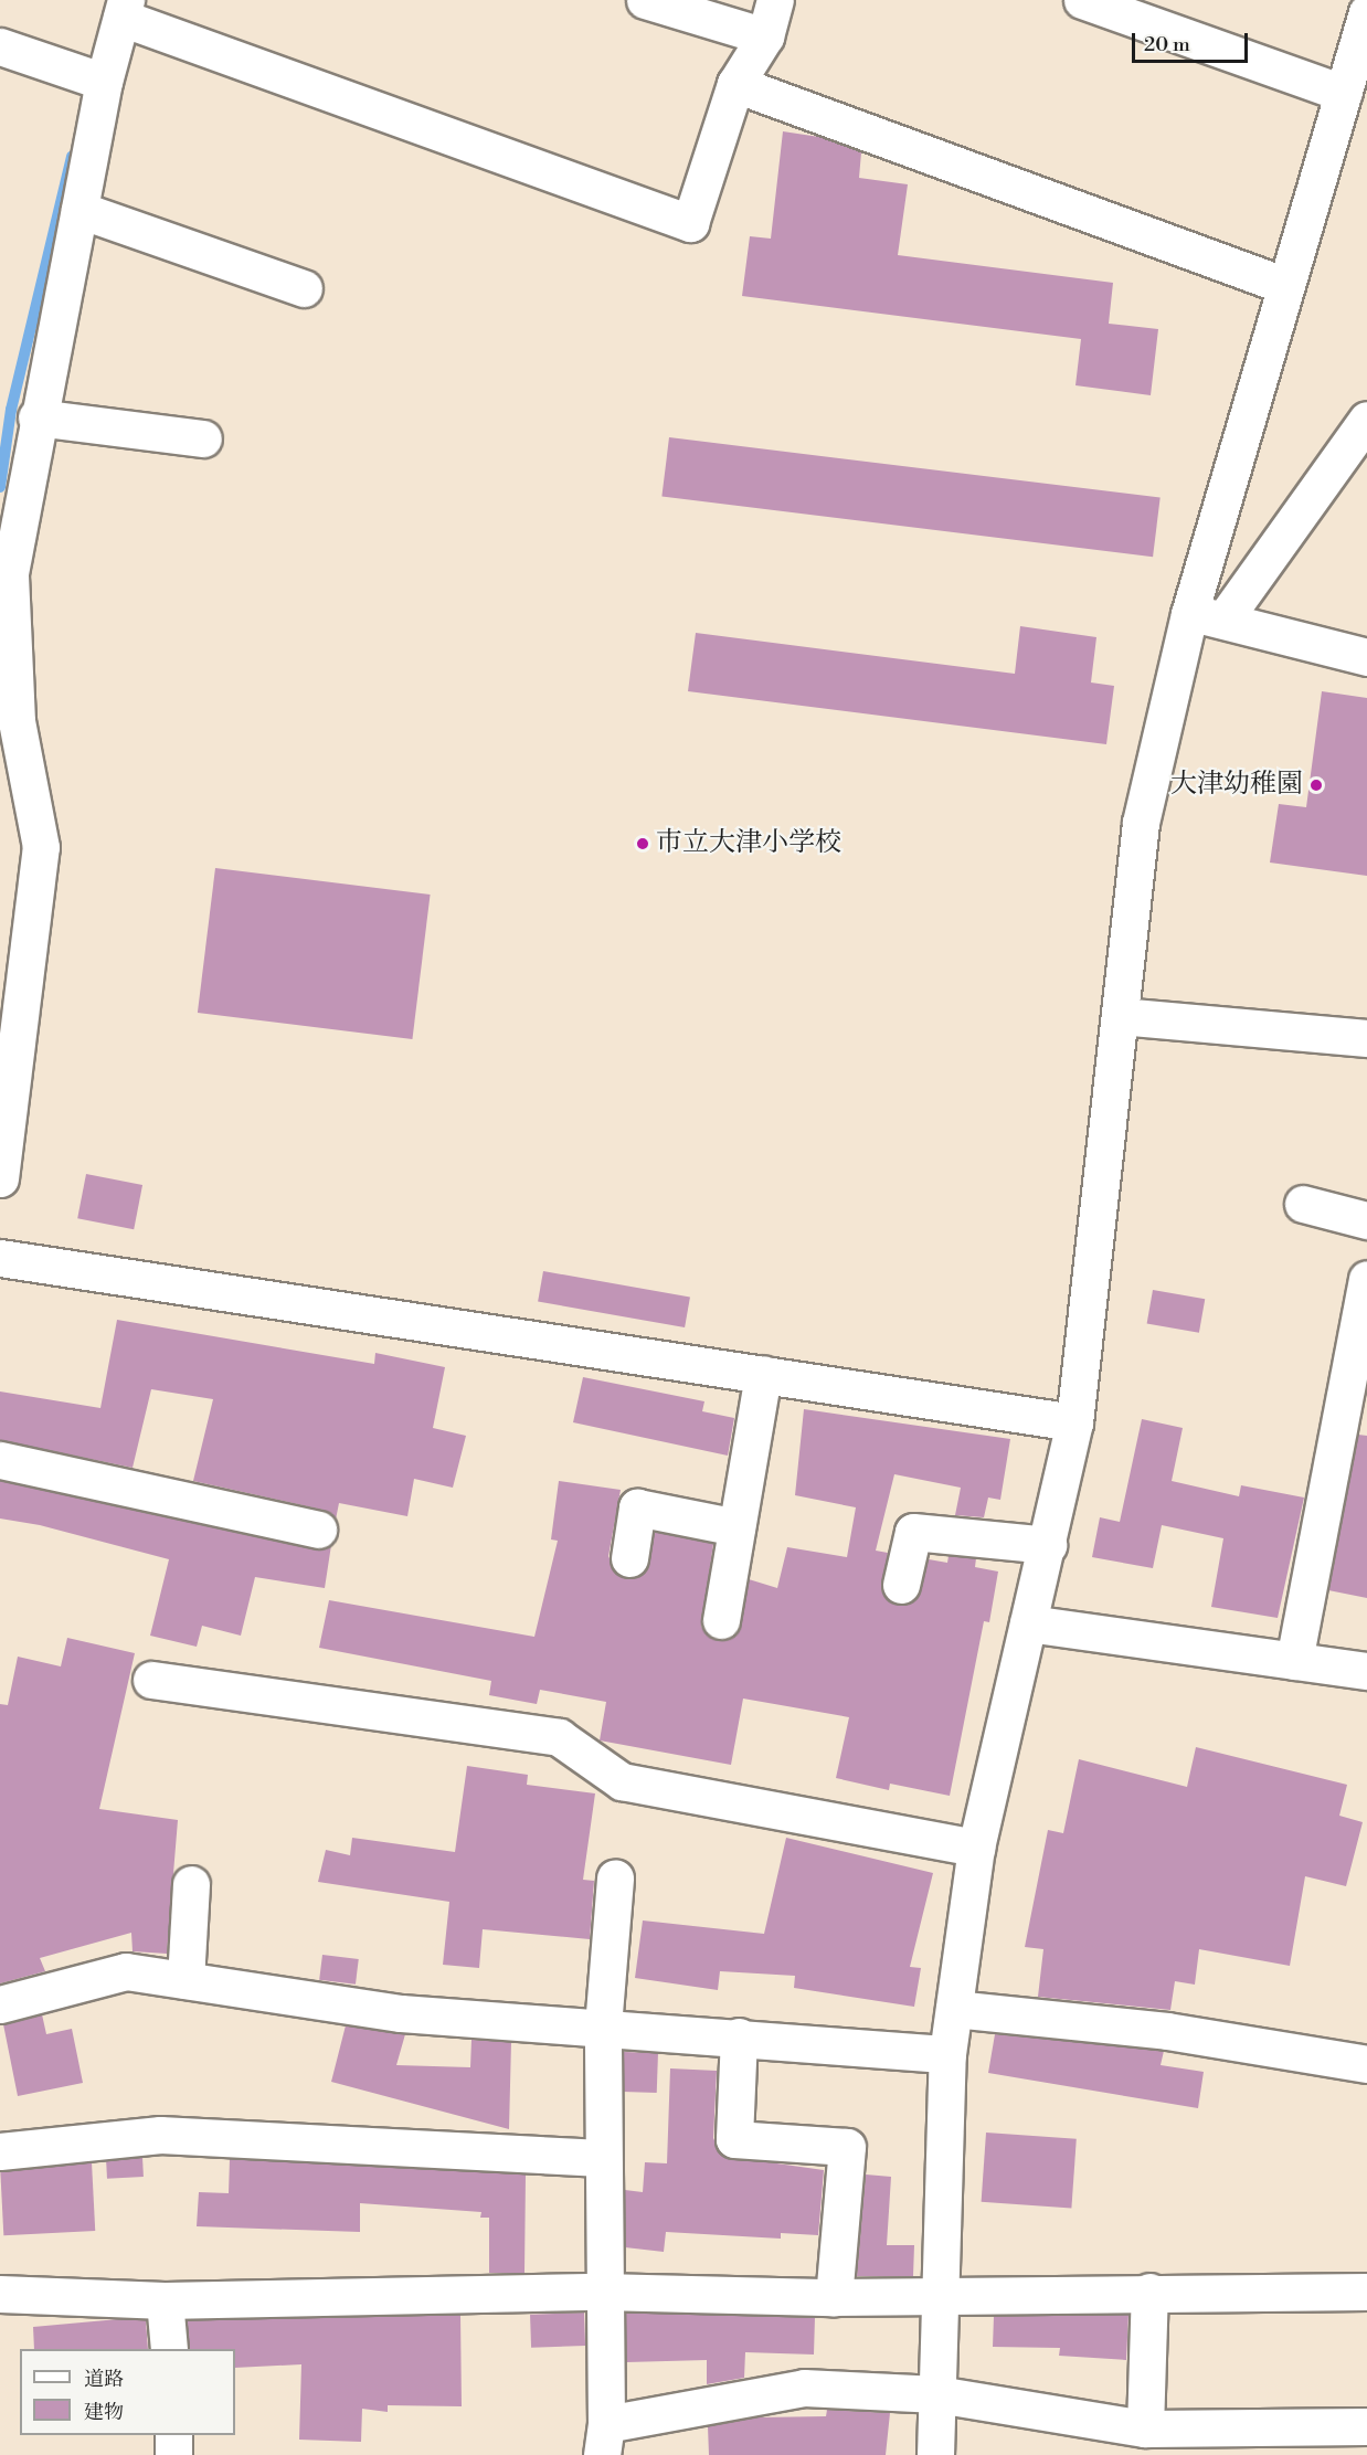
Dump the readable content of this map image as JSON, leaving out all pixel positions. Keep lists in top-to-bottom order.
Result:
{
  "places": ["大津幼稚園", "市立大津小学校"],
  "legend": ["道路", "建物"],
  "scale_bar": "20 m"
}
